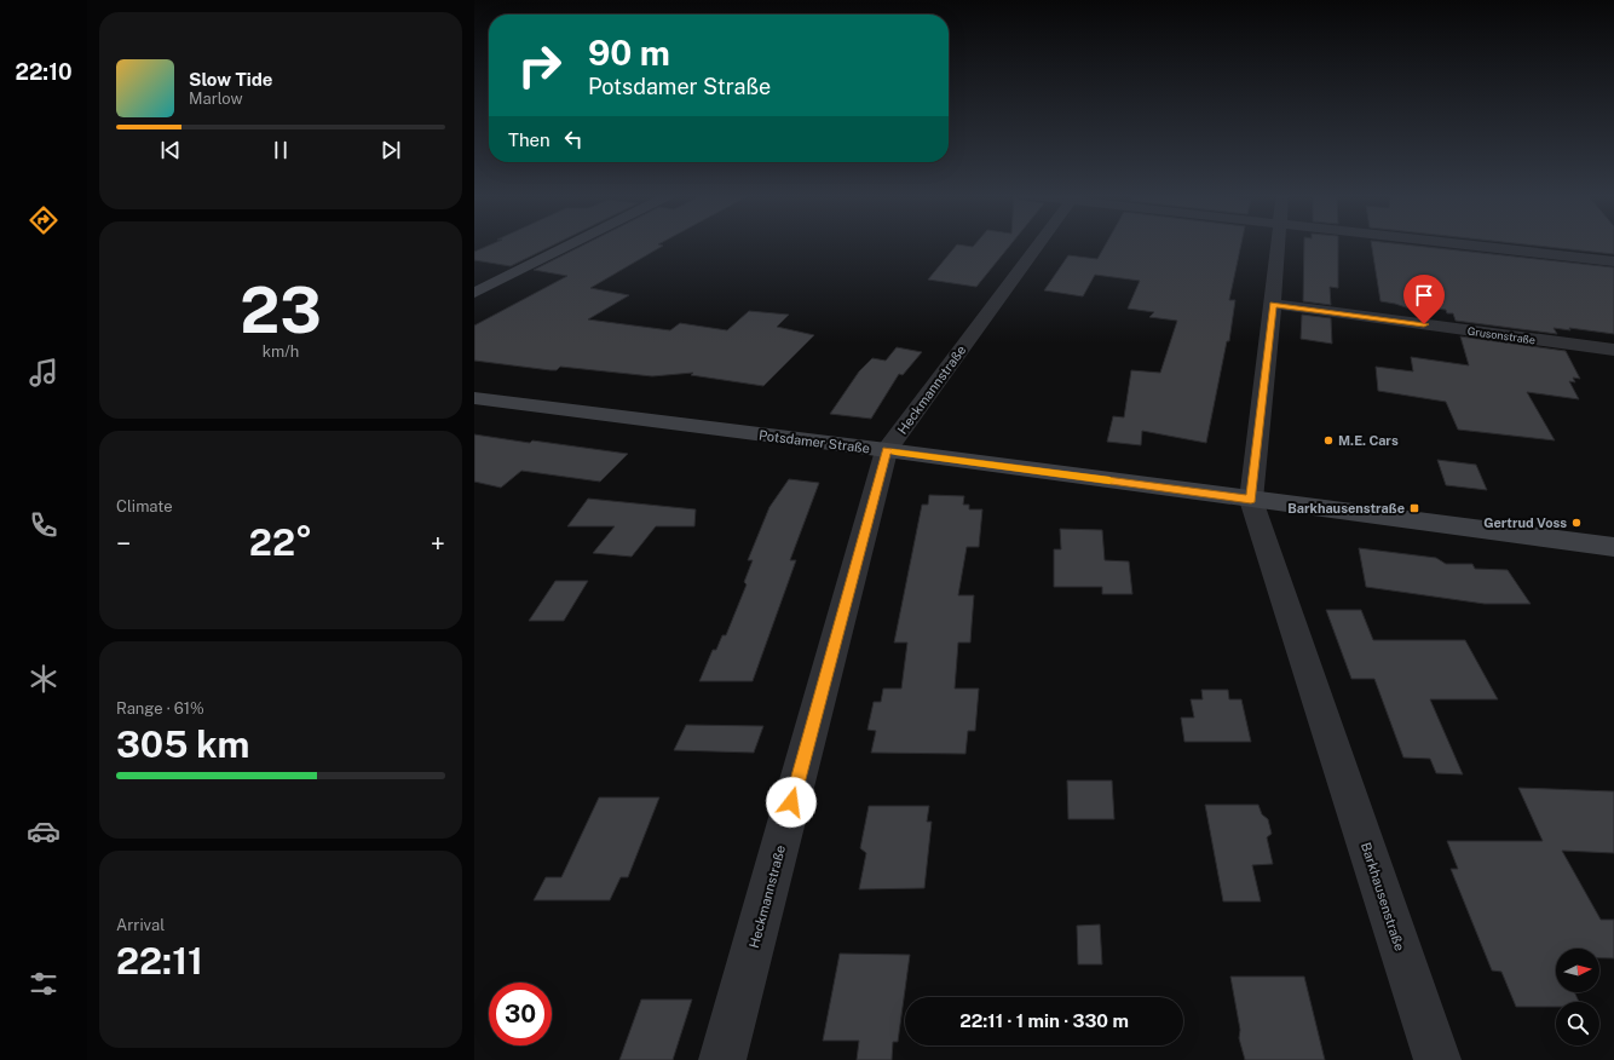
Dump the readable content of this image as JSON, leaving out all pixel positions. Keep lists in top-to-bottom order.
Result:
{
  "streets": {
    "street": [
      "Grusonstraße",
      "Heckmannstraße",
      "Potsdamer Straße",
      "Barkhausenstraße"
    ]
  },
  "crossings": [
    ["Grusonstraße", "Barkhausenstraße"],
    ["Heckmannstraße", "Potsdamer Straße"],
    ["Potsdamer Straße", "Barkhausenstraße"]
  ],
  "places": {
    "other": ["M.E. Cars", "Gertrud Voss"],
    "transit": ["Barkhausenstraße"]
  },
  "north": "right",
  "page": {
    "tabs": "22:10",
    "turn": ["90 m", "Potsdamer Straße"],
    "song": ["Slow Tide", "Marlow"],
    "then": "Then",
    "tile": [
      ["23", "km/h"],
      "Climate",
      ["Range · 61%", "305 km"],
      ["Arrival", "22:11"]
    ],
    "heat": ["−", "22°", "+"],
    "limit": "30",
    "trip": "22:11 · 1 min · 330 m"
  }
}
